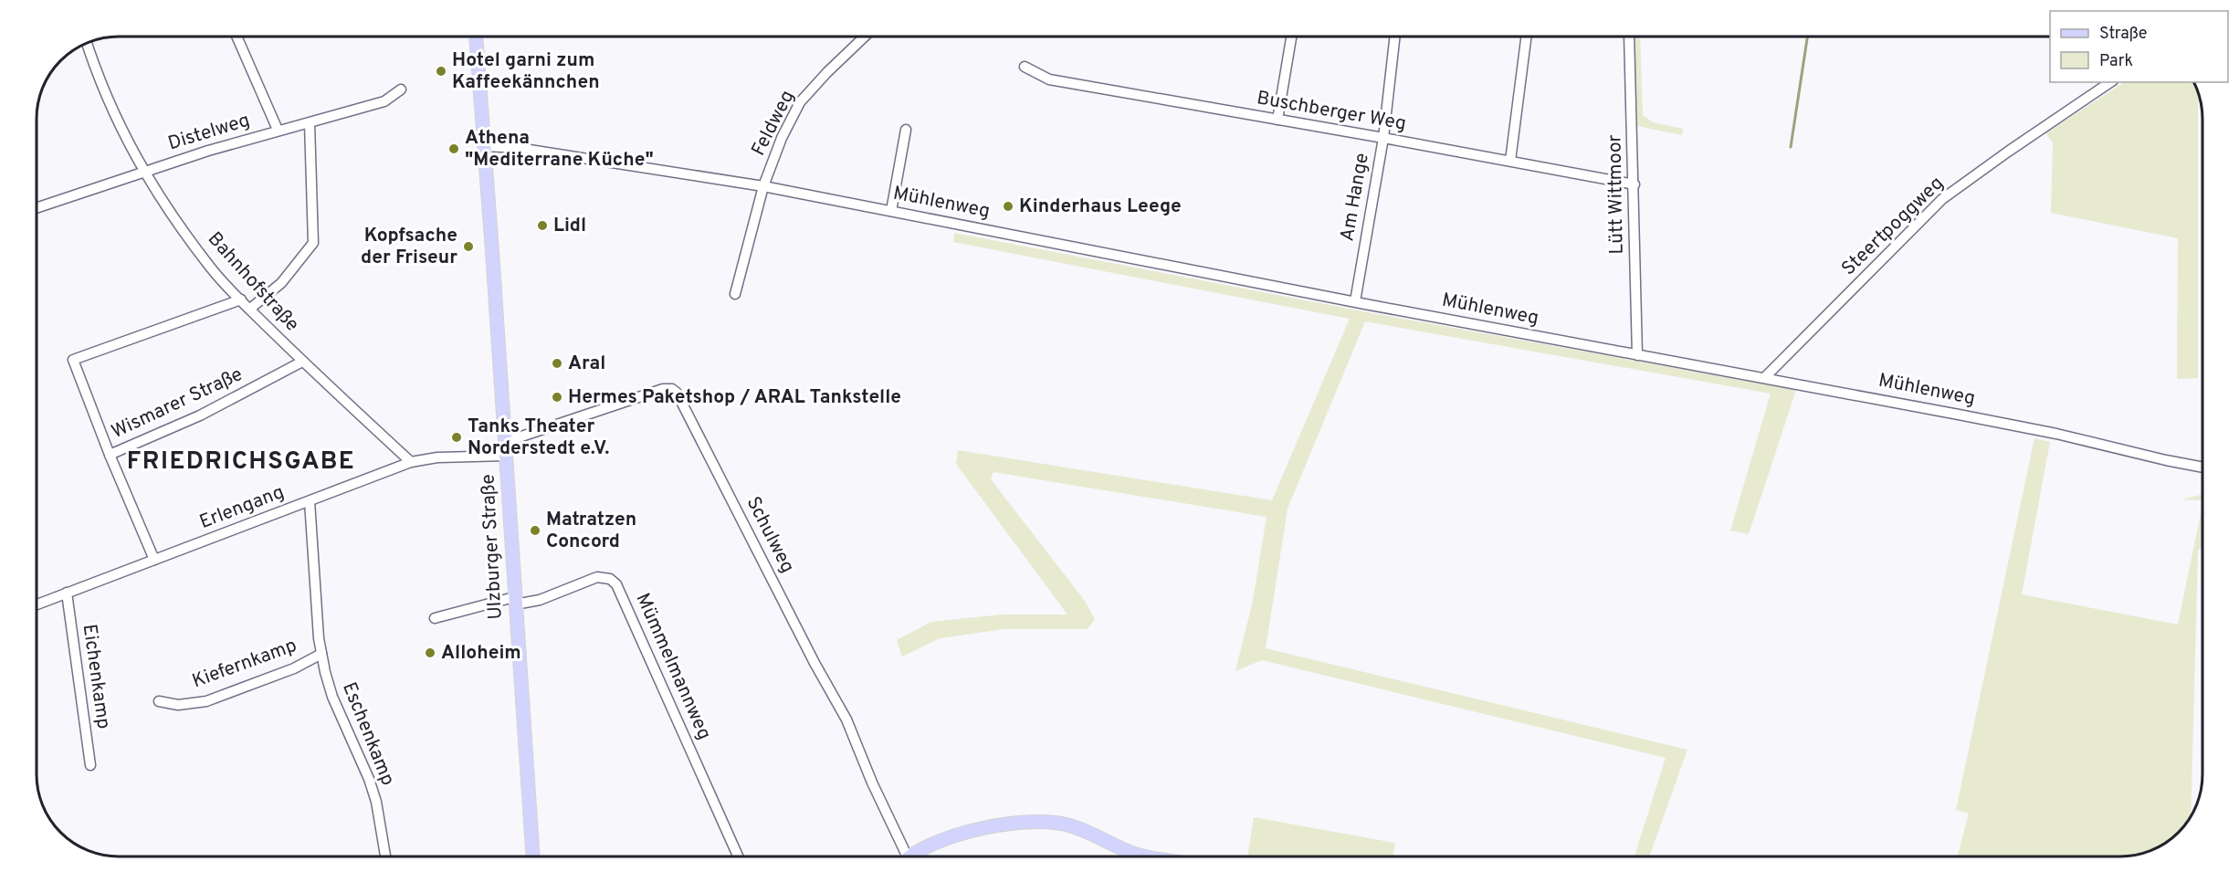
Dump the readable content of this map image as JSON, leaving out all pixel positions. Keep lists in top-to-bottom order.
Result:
{
  "streets": {
    "main road": ["Ulzburger Straße"],
    "street": [
      "Buschberger Weg",
      "Feldweg",
      "Distelweg",
      "Lütt Wittmoor",
      "Am Hange",
      "Mühlenweg",
      "Steertpoggweg",
      "Bahnhofstraße",
      "Wismarer Straße",
      "Erlengang",
      "Schulweg",
      "Kiefernkamp",
      "Mümmelmannweg",
      "Eichenkamp",
      "Eschenkamp"
    ]
  },
  "crossings": [
    ["Buschberger Weg", "Lütt Wittmoor"],
    ["Buschberger Weg", "Am Hange"],
    ["Feldweg", "Mühlenweg"],
    ["Distelweg", "Bahnhofstraße"],
    ["Lütt Wittmoor", "Mühlenweg"],
    ["Am Hange", "Mühlenweg"],
    ["Mühlenweg", "Steertpoggweg"],
    ["Mühlenweg", "Ulzburger Straße"],
    ["Bahnhofstraße", "Wismarer Straße"],
    ["Bahnhofstraße", "Erlengang"],
    ["Wismarer Straße", "Erlengang"],
    ["Erlengang", "Ulzburger Straße"],
    ["Erlengang", "Kiefernkamp"],
    ["Erlengang", "Eichenkamp"],
    ["Schulweg", "Ulzburger Straße"],
    ["Ulzburger Straße", "Mümmelmannweg"],
    ["Kiefernkamp", "Eschenkamp"]
  ],
  "districts": ["FRIEDRICHSGABE"],
  "places": [
    "Hotel garni zum Kaffeekännchen",
    "Athena \"Mediterrane Küche\"",
    "Kinderhaus Leege",
    "Lidl",
    "Kopfsache der Friseur",
    "Aral",
    "Hermes Paketshop / ARAL Tankstelle",
    "Tanks Theater Norderstedt e.V.",
    "Matratzen Concord",
    "Alloheim"
  ],
  "legend": ["Straße", "Park"]
}
